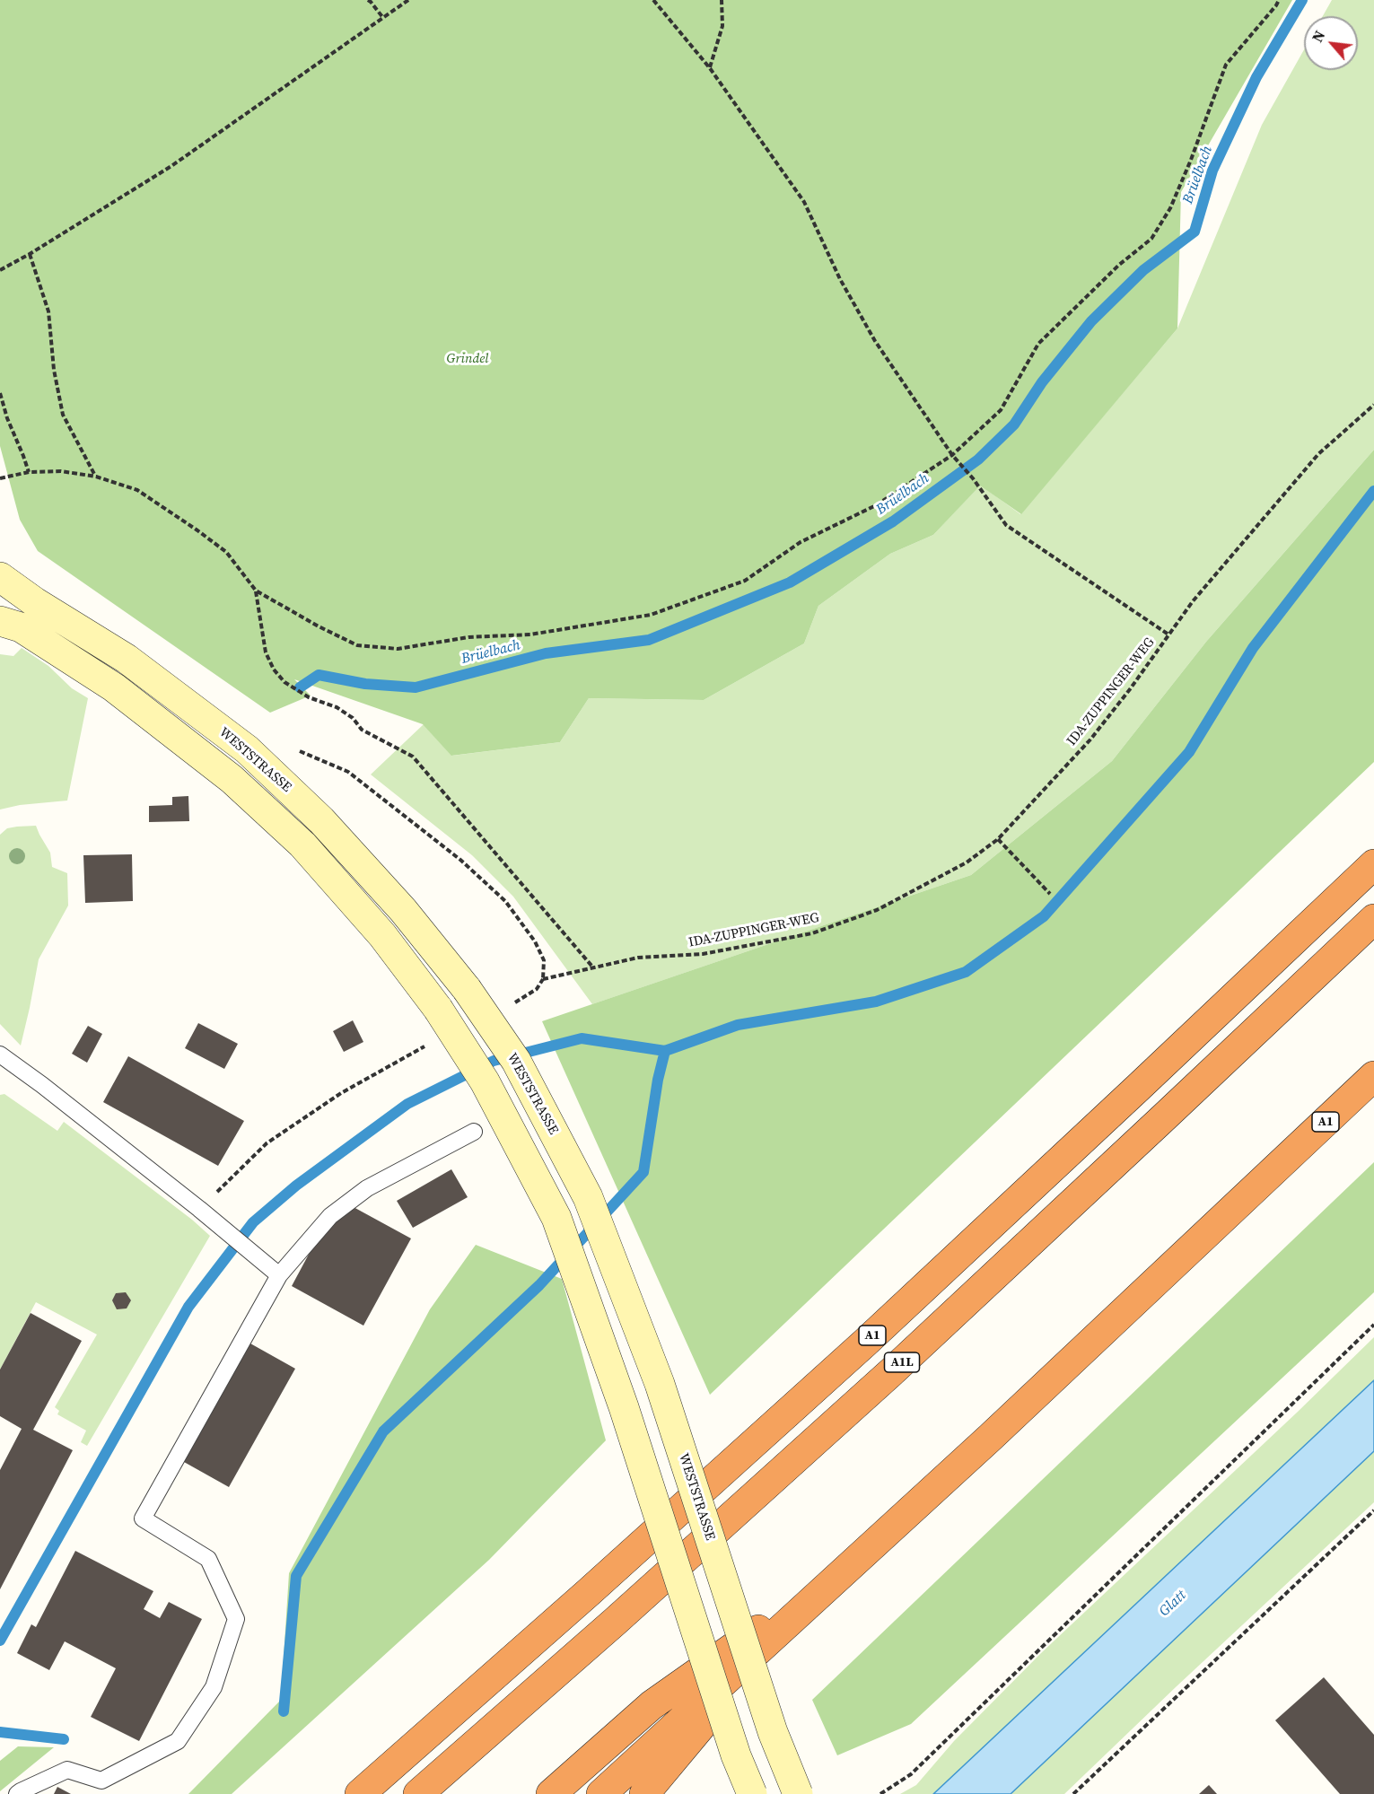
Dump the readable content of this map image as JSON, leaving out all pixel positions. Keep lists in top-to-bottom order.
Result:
{
  "streets": {
    "highway": ["A1", "A1L"],
    "main road": ["WESTSTRASSE"],
    "path": ["IDA-ZUPPINGER-WEG"]
  },
  "water": ["Brüelbach", "Glatt"],
  "parks": ["Grindel"],
  "north": "top left"
}
